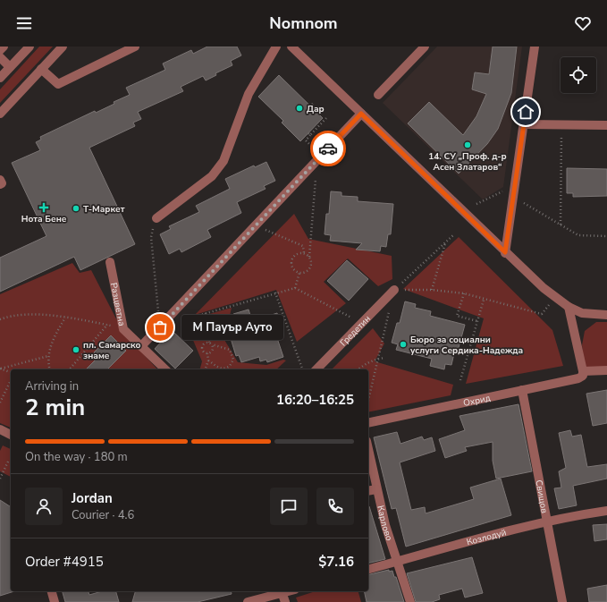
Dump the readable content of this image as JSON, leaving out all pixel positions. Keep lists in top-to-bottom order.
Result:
{
  "streets": {
    "street": [
      "Разцветна",
      "Гредетин",
      "Охрид",
      "Свищов",
      "Карлово",
      "Козлодуй"
    ]
  },
  "crossings": [
    ["Охрид", "Свищов"],
    ["Свищов", "Козлодуй"],
    ["Карлово", "Козлодуй"]
  ],
  "places": {
    "other": [
      "Дар",
      "14. СУ „Проф. д-р Асен Златаров“",
      "Т-Маркет",
      "М Пауър Ауто",
      "Бюро за социални услуги Сердика-Надежда",
      "пл. Самарско знаме"
    ],
    "health": ["Нота Бене"]
  },
  "page": {
    "header": "Nomnom",
    "bubble": "М Пауър Ауто",
    "heading": ["2 min", "Arriving in", "16:20–16:25"],
    "panel": [
      "Jordan",
      "Courier · 4.6",
      "Order #4915",
      "$7.16"
    ],
    "bar": "On the way · 180 m"
  }
}
